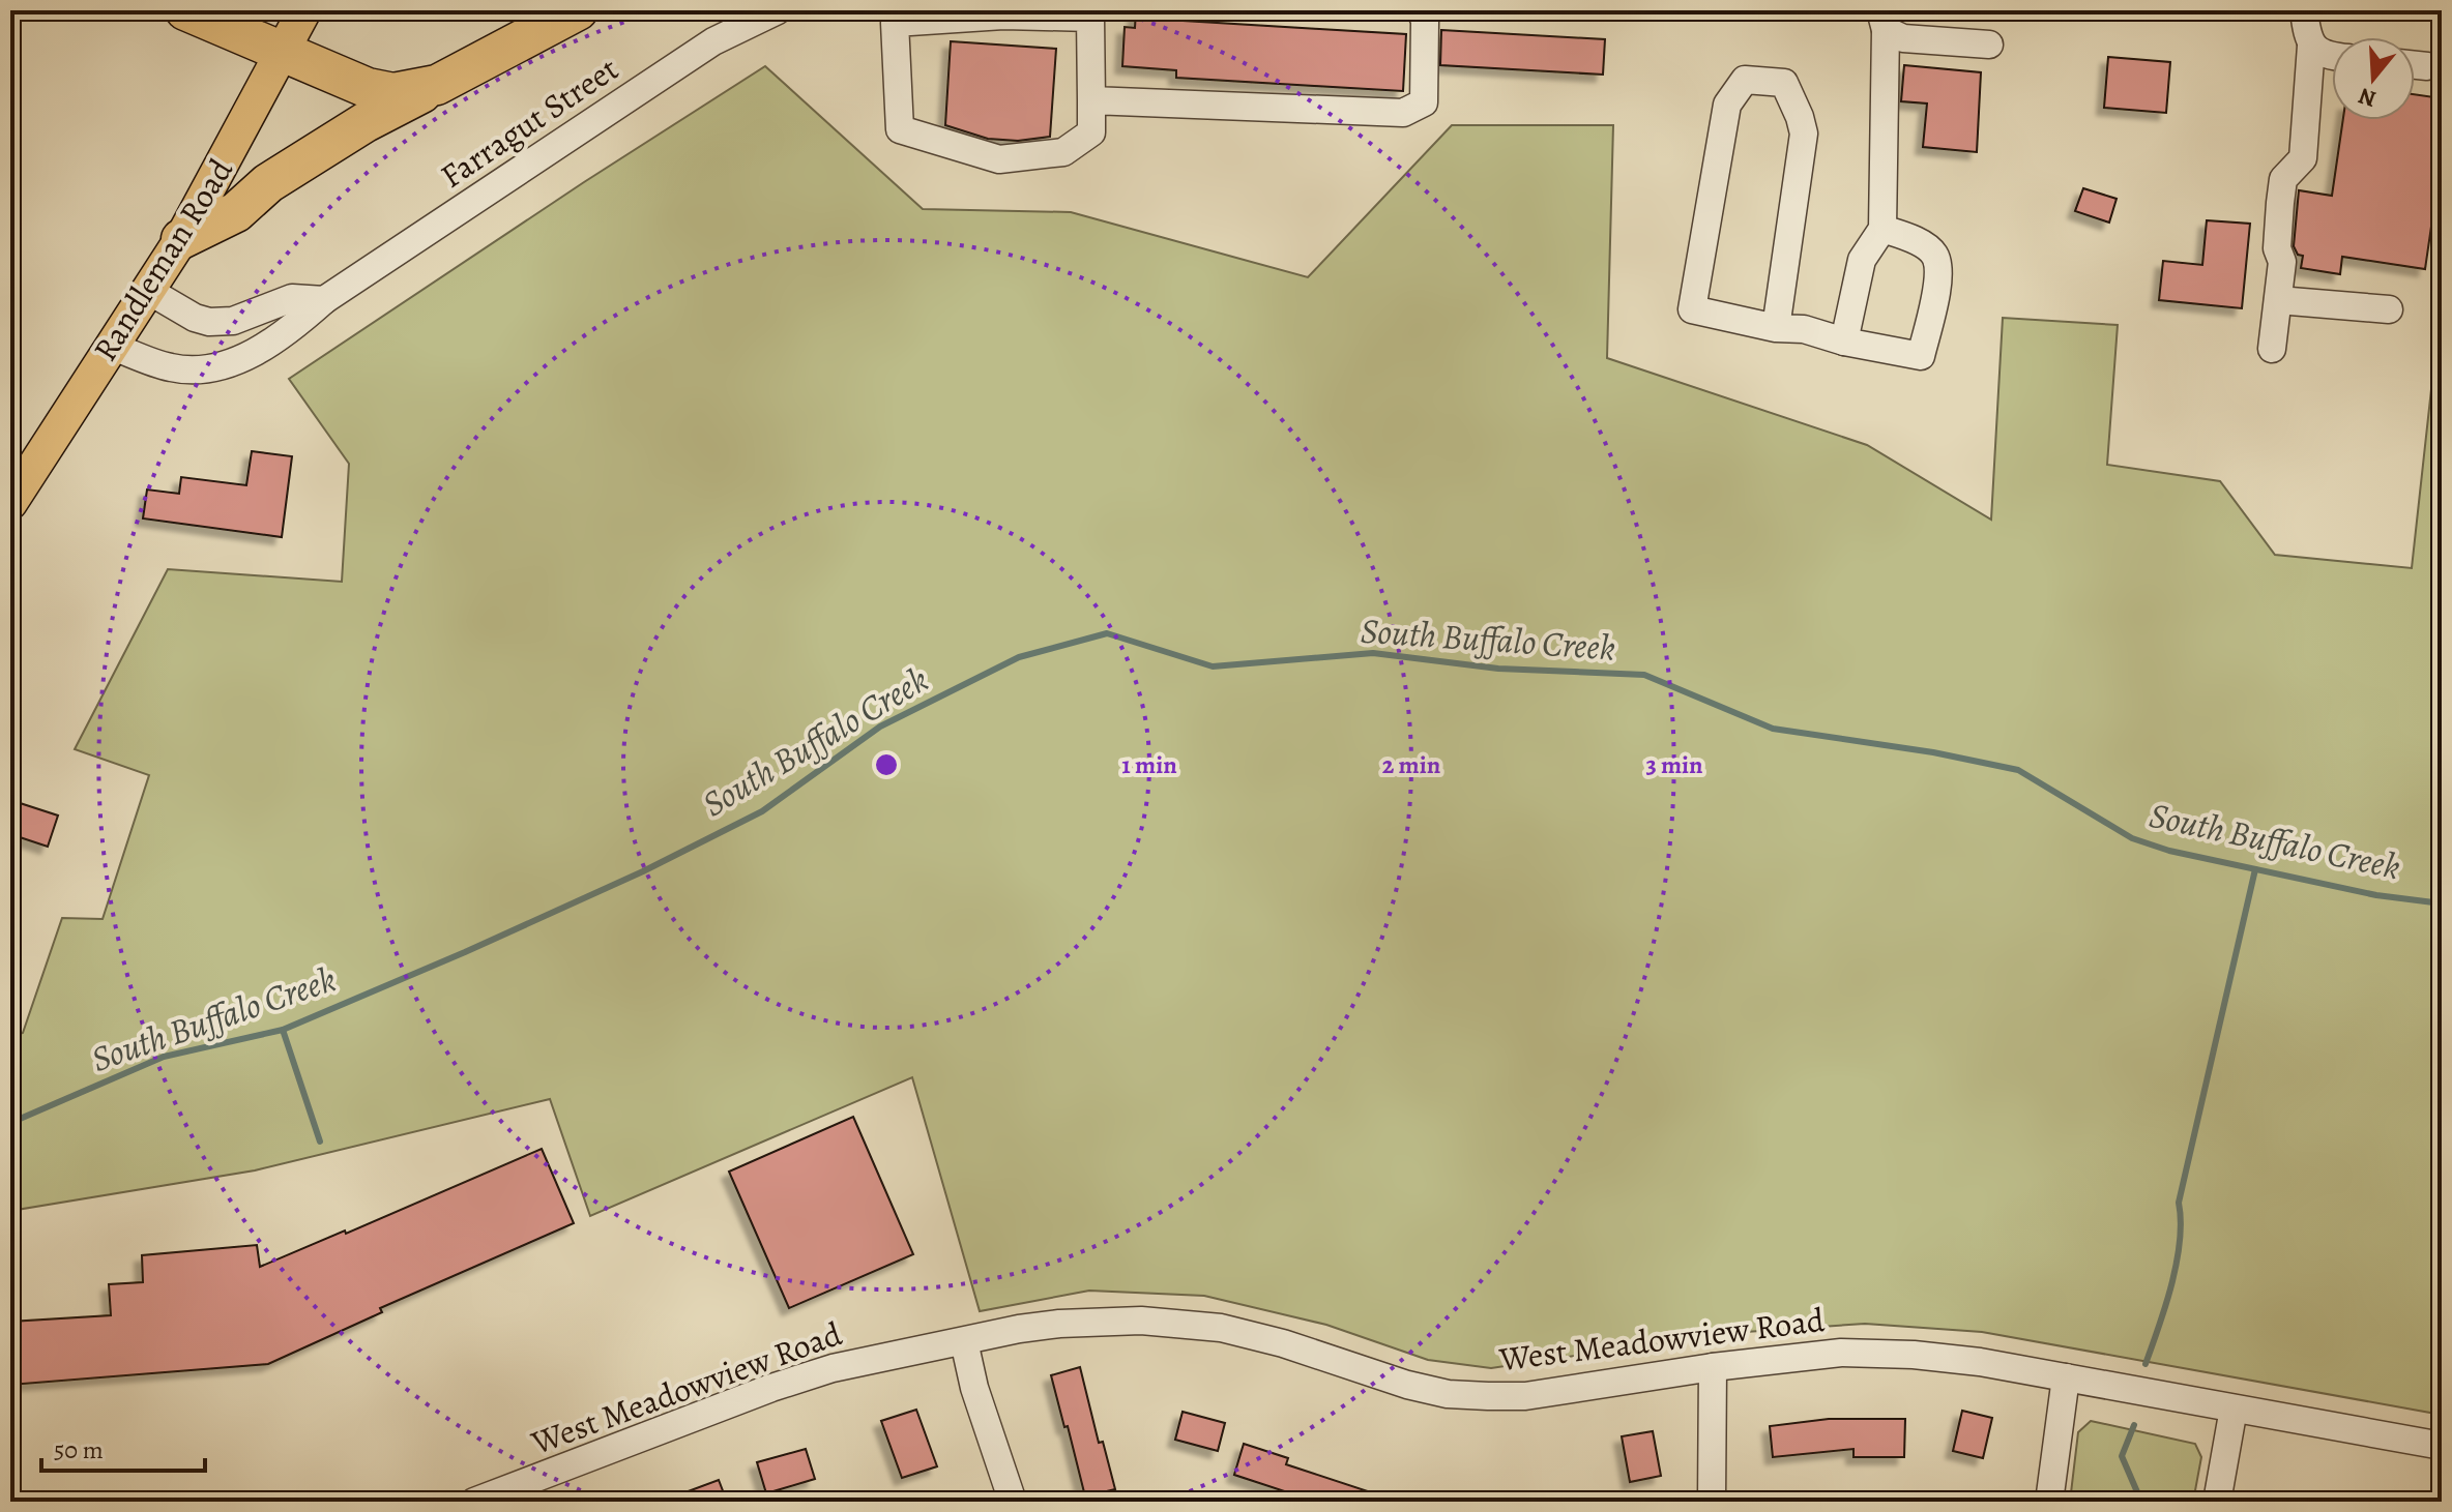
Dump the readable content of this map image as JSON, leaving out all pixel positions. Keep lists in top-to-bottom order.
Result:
{
  "streets": {
    "main road": ["Randleman Road"],
    "street": ["Farragut Street", "West Meadowview Road"]
  },
  "crossings": [
    ["Farragut Street", "Randleman Road"]
  ],
  "water": ["South Buffalo Creek"],
  "scale_bar": "50 m",
  "north": "bottom",
  "rings": ["1 min", "2 min", "3 min"]
}
